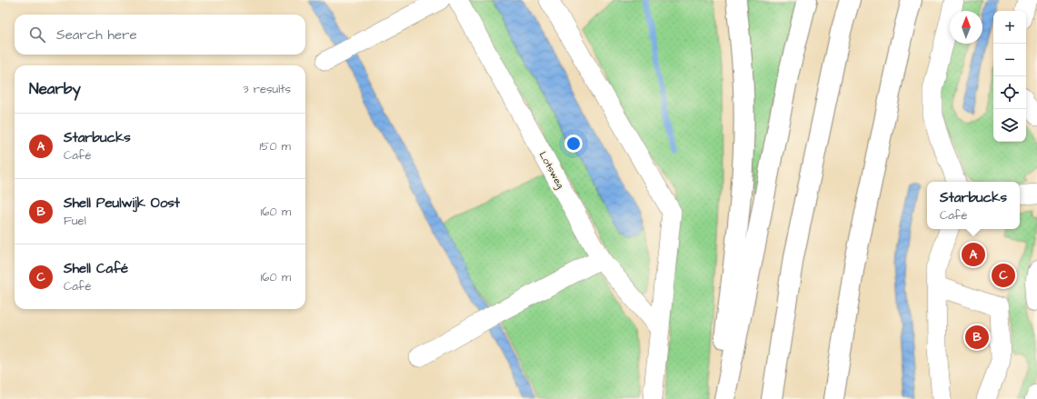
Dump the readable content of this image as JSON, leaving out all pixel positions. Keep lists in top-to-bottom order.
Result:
{
  "streets": {
    "street": ["Lotsweg"]
  },
  "north": "top",
  "page": {
    "map_buttons": ["+", "−"],
    "search": "Search here",
    "heading": ["Nearby", "3 results"],
    "list": [
      {
        "mark": "A",
        "name": "Starbucks",
        "note": "Café",
        "value": "150 m"
      },
      {
        "mark": "B",
        "name": "Shell Peulwijk Oost",
        "note": "Fuel",
        "value": "160 m"
      },
      {
        "mark": "C",
        "name": "Shell Café",
        "note": "Café",
        "value": "160 m"
      }
    ],
    "popup": ["Starbucks", "Café"],
    "pins": ["A", "C", "B"]
  }
}
